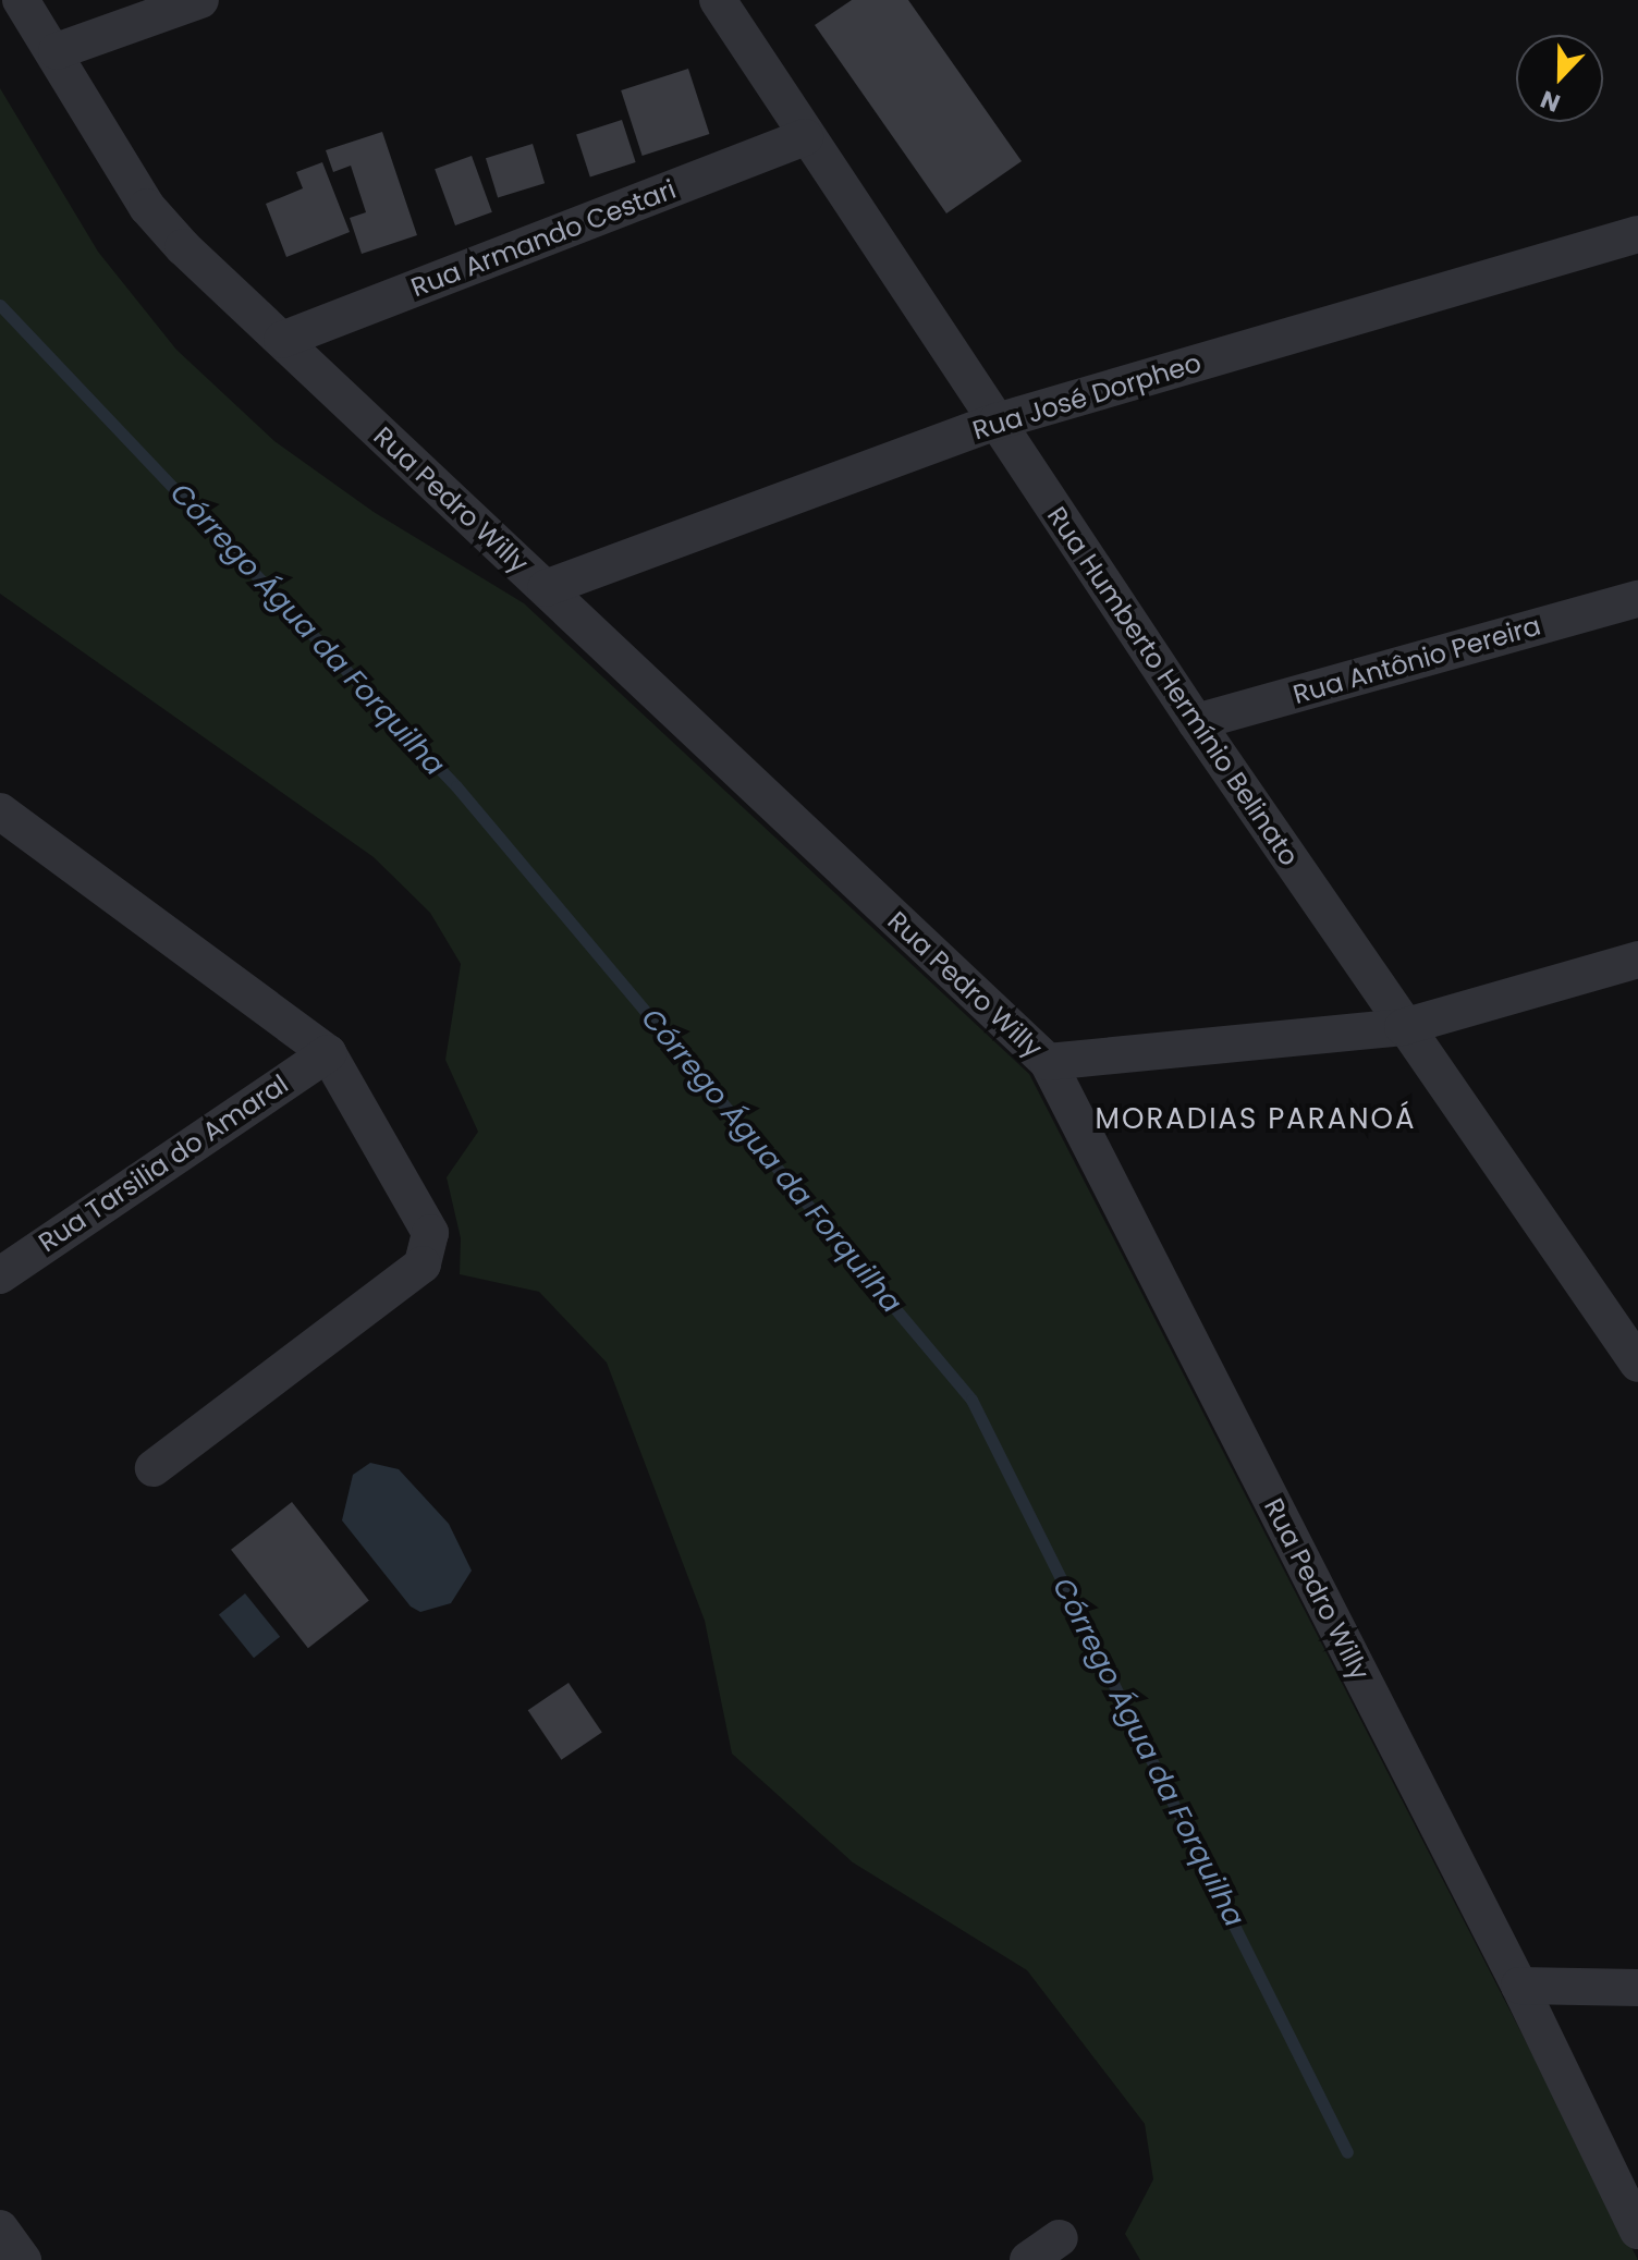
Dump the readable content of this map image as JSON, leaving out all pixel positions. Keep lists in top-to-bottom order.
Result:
{
  "streets": {
    "street": [
      "Rua Armando Cestari",
      "Rua José Dorpheo",
      "Rua Pedro Willy",
      "Rua Antônio Pereira",
      "Rua Humberto Hermínio Belinato",
      "Rua Tarsilia do Amaral"
    ]
  },
  "crossings": [
    ["Rua Armando Cestari", "Rua Pedro Willy"],
    ["Rua Armando Cestari", "Rua Humberto Hermínio Belinato"],
    ["Rua José Dorpheo", "Rua Pedro Willy"],
    ["Rua José Dorpheo", "Rua Humberto Hermínio Belinato"],
    ["Rua Antônio Pereira", "Rua Humberto Hermínio Belinato"]
  ],
  "districts": ["MORADIAS PARANOÁ"],
  "water": ["Córrego Água da Forquilha"],
  "north": "bottom"
}
